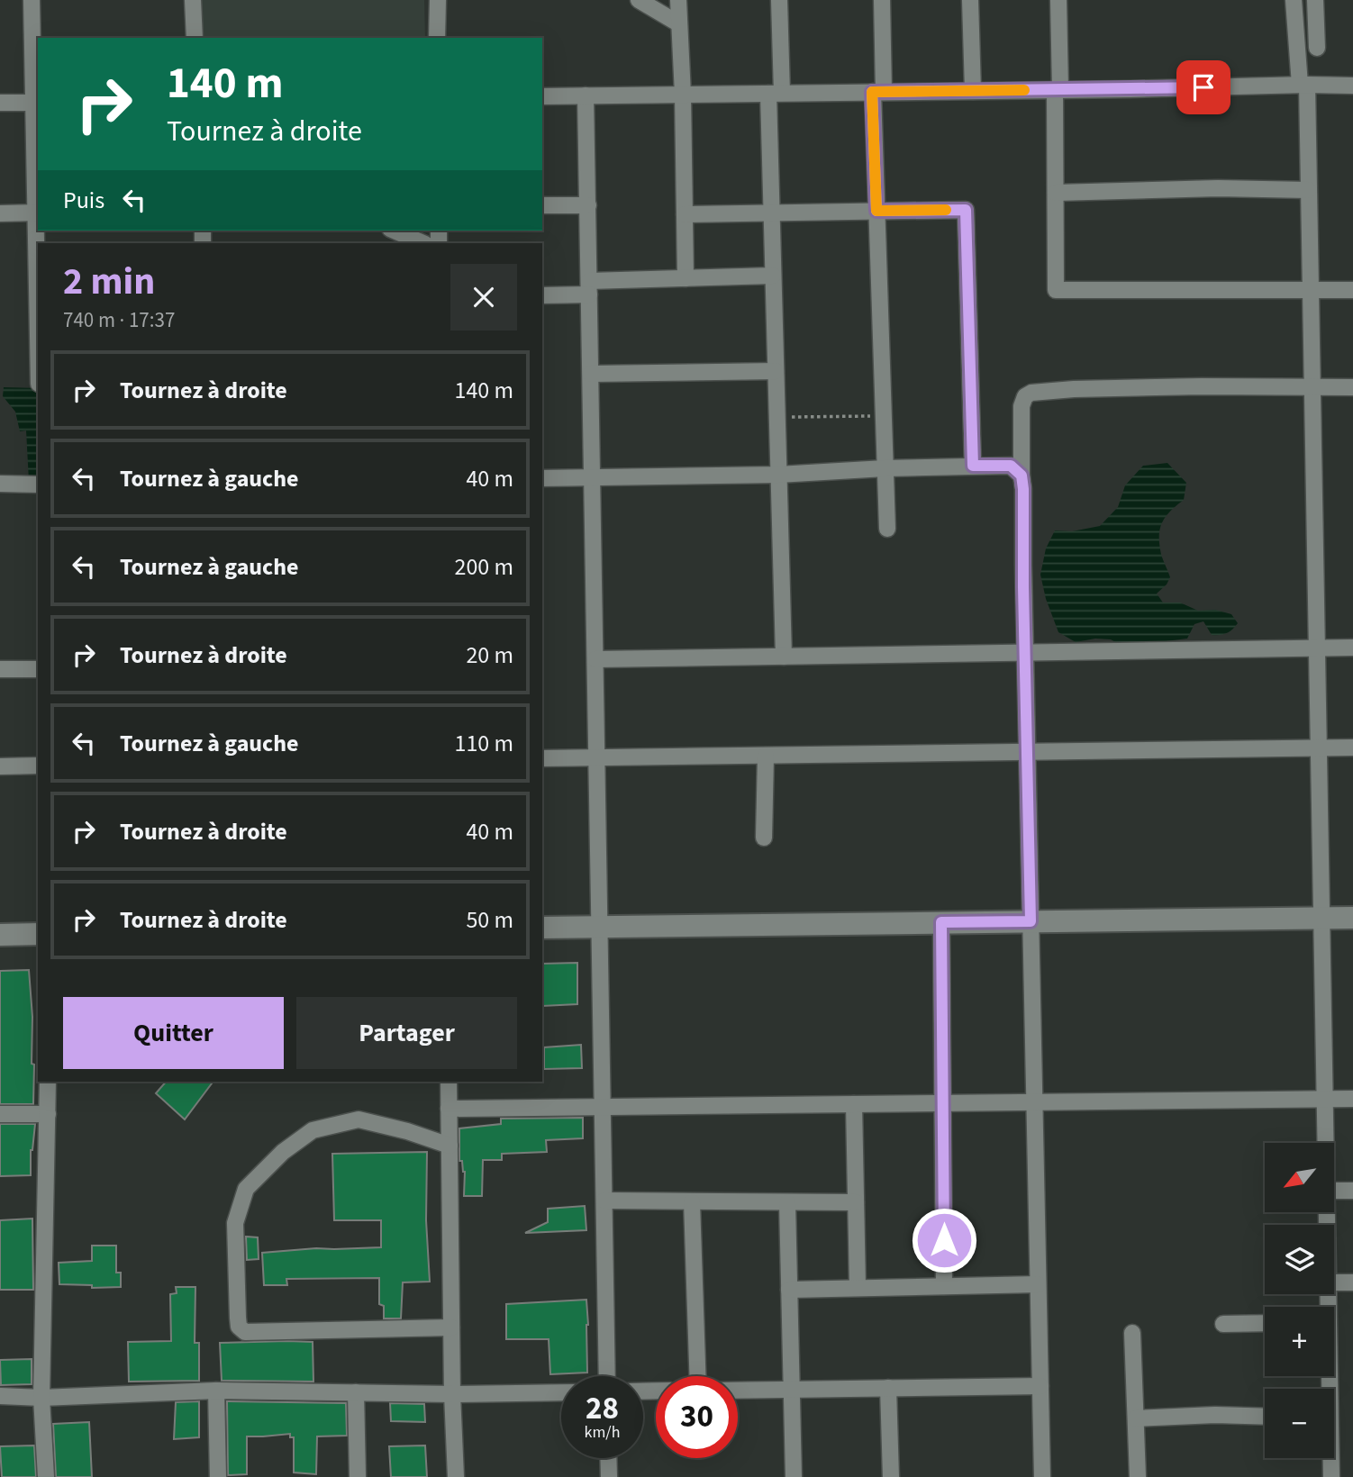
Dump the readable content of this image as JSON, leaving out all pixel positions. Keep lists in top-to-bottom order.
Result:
{
  "north": "bottom left",
  "page": {
    "turn": ["140 m", "Tournez à droite"],
    "then": "Puis",
    "heading": ["2 min", "740 m · 17:37"],
    "list": [
      {
        "name": "Tournez à droite",
        "value": "140 m"
      },
      {
        "name": "Tournez à gauche",
        "value": "40 m"
      },
      {
        "name": "Tournez à gauche",
        "value": "200 m"
      },
      {
        "name": "Tournez à droite",
        "value": "20 m"
      },
      {
        "name": "Tournez à gauche",
        "value": "110 m"
      },
      {
        "name": "Tournez à droite",
        "value": "40 m"
      },
      {
        "name": "Tournez à droite",
        "value": "50 m"
      }
    ],
    "buttons": ["Quitter", "Partager"],
    "map_buttons": ["+", "−"],
    "speed": "28 km/h",
    "limit": "30"
  }
}
